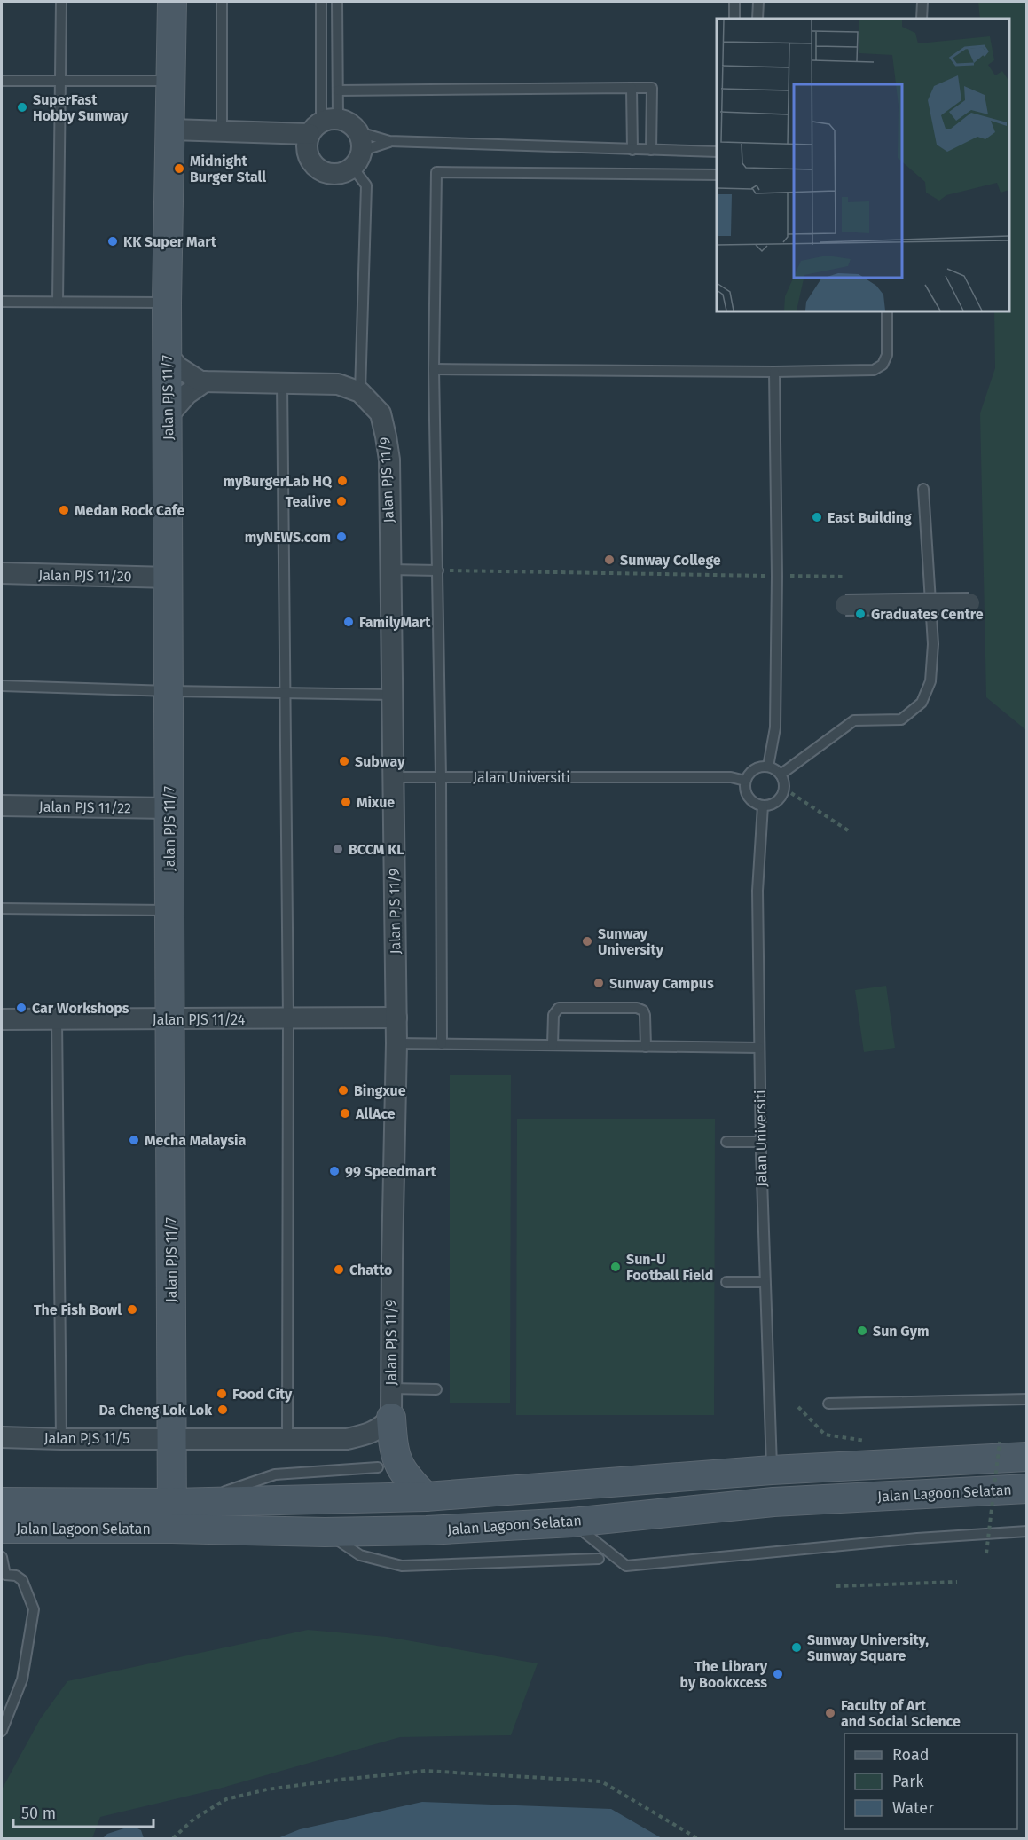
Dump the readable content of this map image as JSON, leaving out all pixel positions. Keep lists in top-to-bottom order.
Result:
{
  "streets": {
    "main road": ["Jalan PJS 11/7", "Jalan Lagoon Selatan"],
    "street": [
      "Jalan PJS 11/9",
      "Jalan PJS 11/20",
      "Jalan PJS 11/22",
      "Jalan PJS 11/24",
      "Jalan PJS 11/5"
    ],
    "lane": ["Jalan Universiti"]
  },
  "crossings": [
    ["Jalan PJS 11/7", "Jalan PJS 11/9"],
    ["Jalan PJS 11/7", "Jalan PJS 11/20"],
    ["Jalan PJS 11/7", "Jalan PJS 11/22"],
    ["Jalan PJS 11/7", "Jalan PJS 11/24"],
    ["Jalan PJS 11/7", "Jalan PJS 11/5"],
    ["Jalan PJS 11/7", "Jalan Lagoon Selatan"],
    ["Jalan PJS 11/9", "Jalan Universiti"],
    ["Jalan PJS 11/9", "Jalan PJS 11/24"],
    ["Jalan Universiti", "Jalan Lagoon Selatan"]
  ],
  "places": [
    "SuperFast Hobby Sunway",
    "Midnight Burger Stall",
    "KK Super Mart",
    "myBurgerLab HQ",
    "Tealive",
    "Medan Rock Cafe",
    "East Building",
    "myNEWS.com",
    "Sunway College",
    "Graduates Centre",
    "FamilyMart",
    "Subway",
    "Mixue",
    "BCCM KL",
    "Sunway University",
    "Sunway Campus",
    "Car Workshops",
    "Bingxue",
    "AllAce",
    "Mecha Malaysia",
    "99 Speedmart",
    "Sun-U Football Field",
    "Chatto",
    "The Fish Bowl",
    "Sun Gym",
    "Food City",
    "Da Cheng Lok Lok",
    "Sunway University, Sunway Square",
    "The Library by Bookxcess",
    "Faculty of Art and Social Science"
  ],
  "legend": ["Road", "Park", "Water"],
  "scale_bar": "50 m"
}
